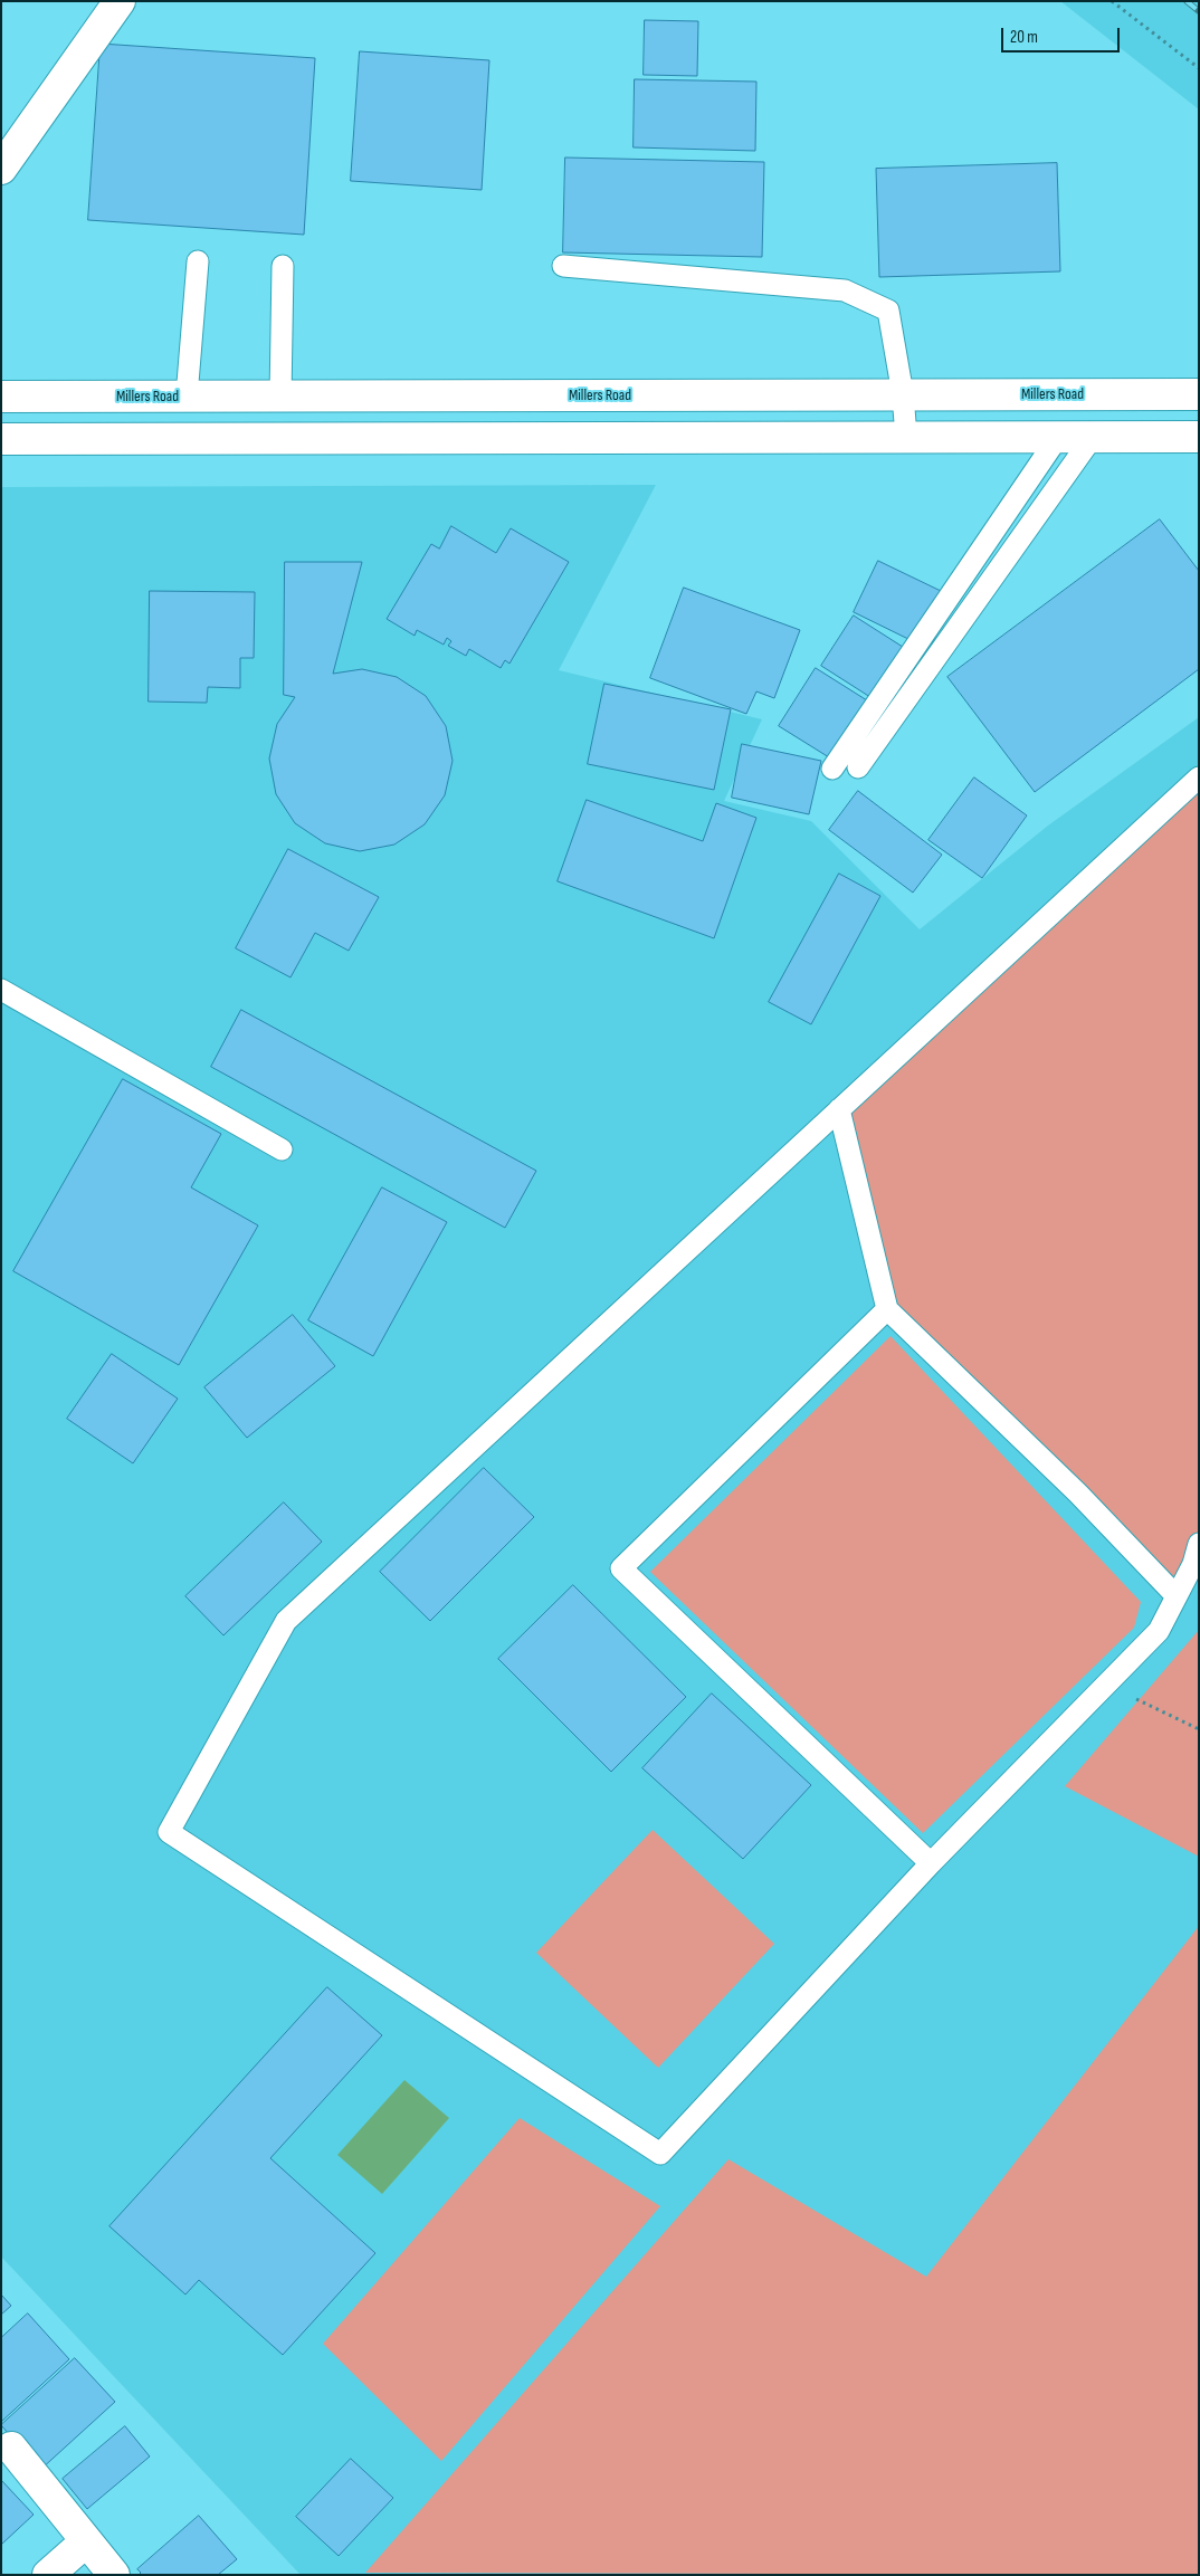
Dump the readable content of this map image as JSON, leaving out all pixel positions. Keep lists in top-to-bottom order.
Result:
{
  "streets": {
    "street": ["Millers Road"]
  },
  "scale_bar": "20 m"
}
